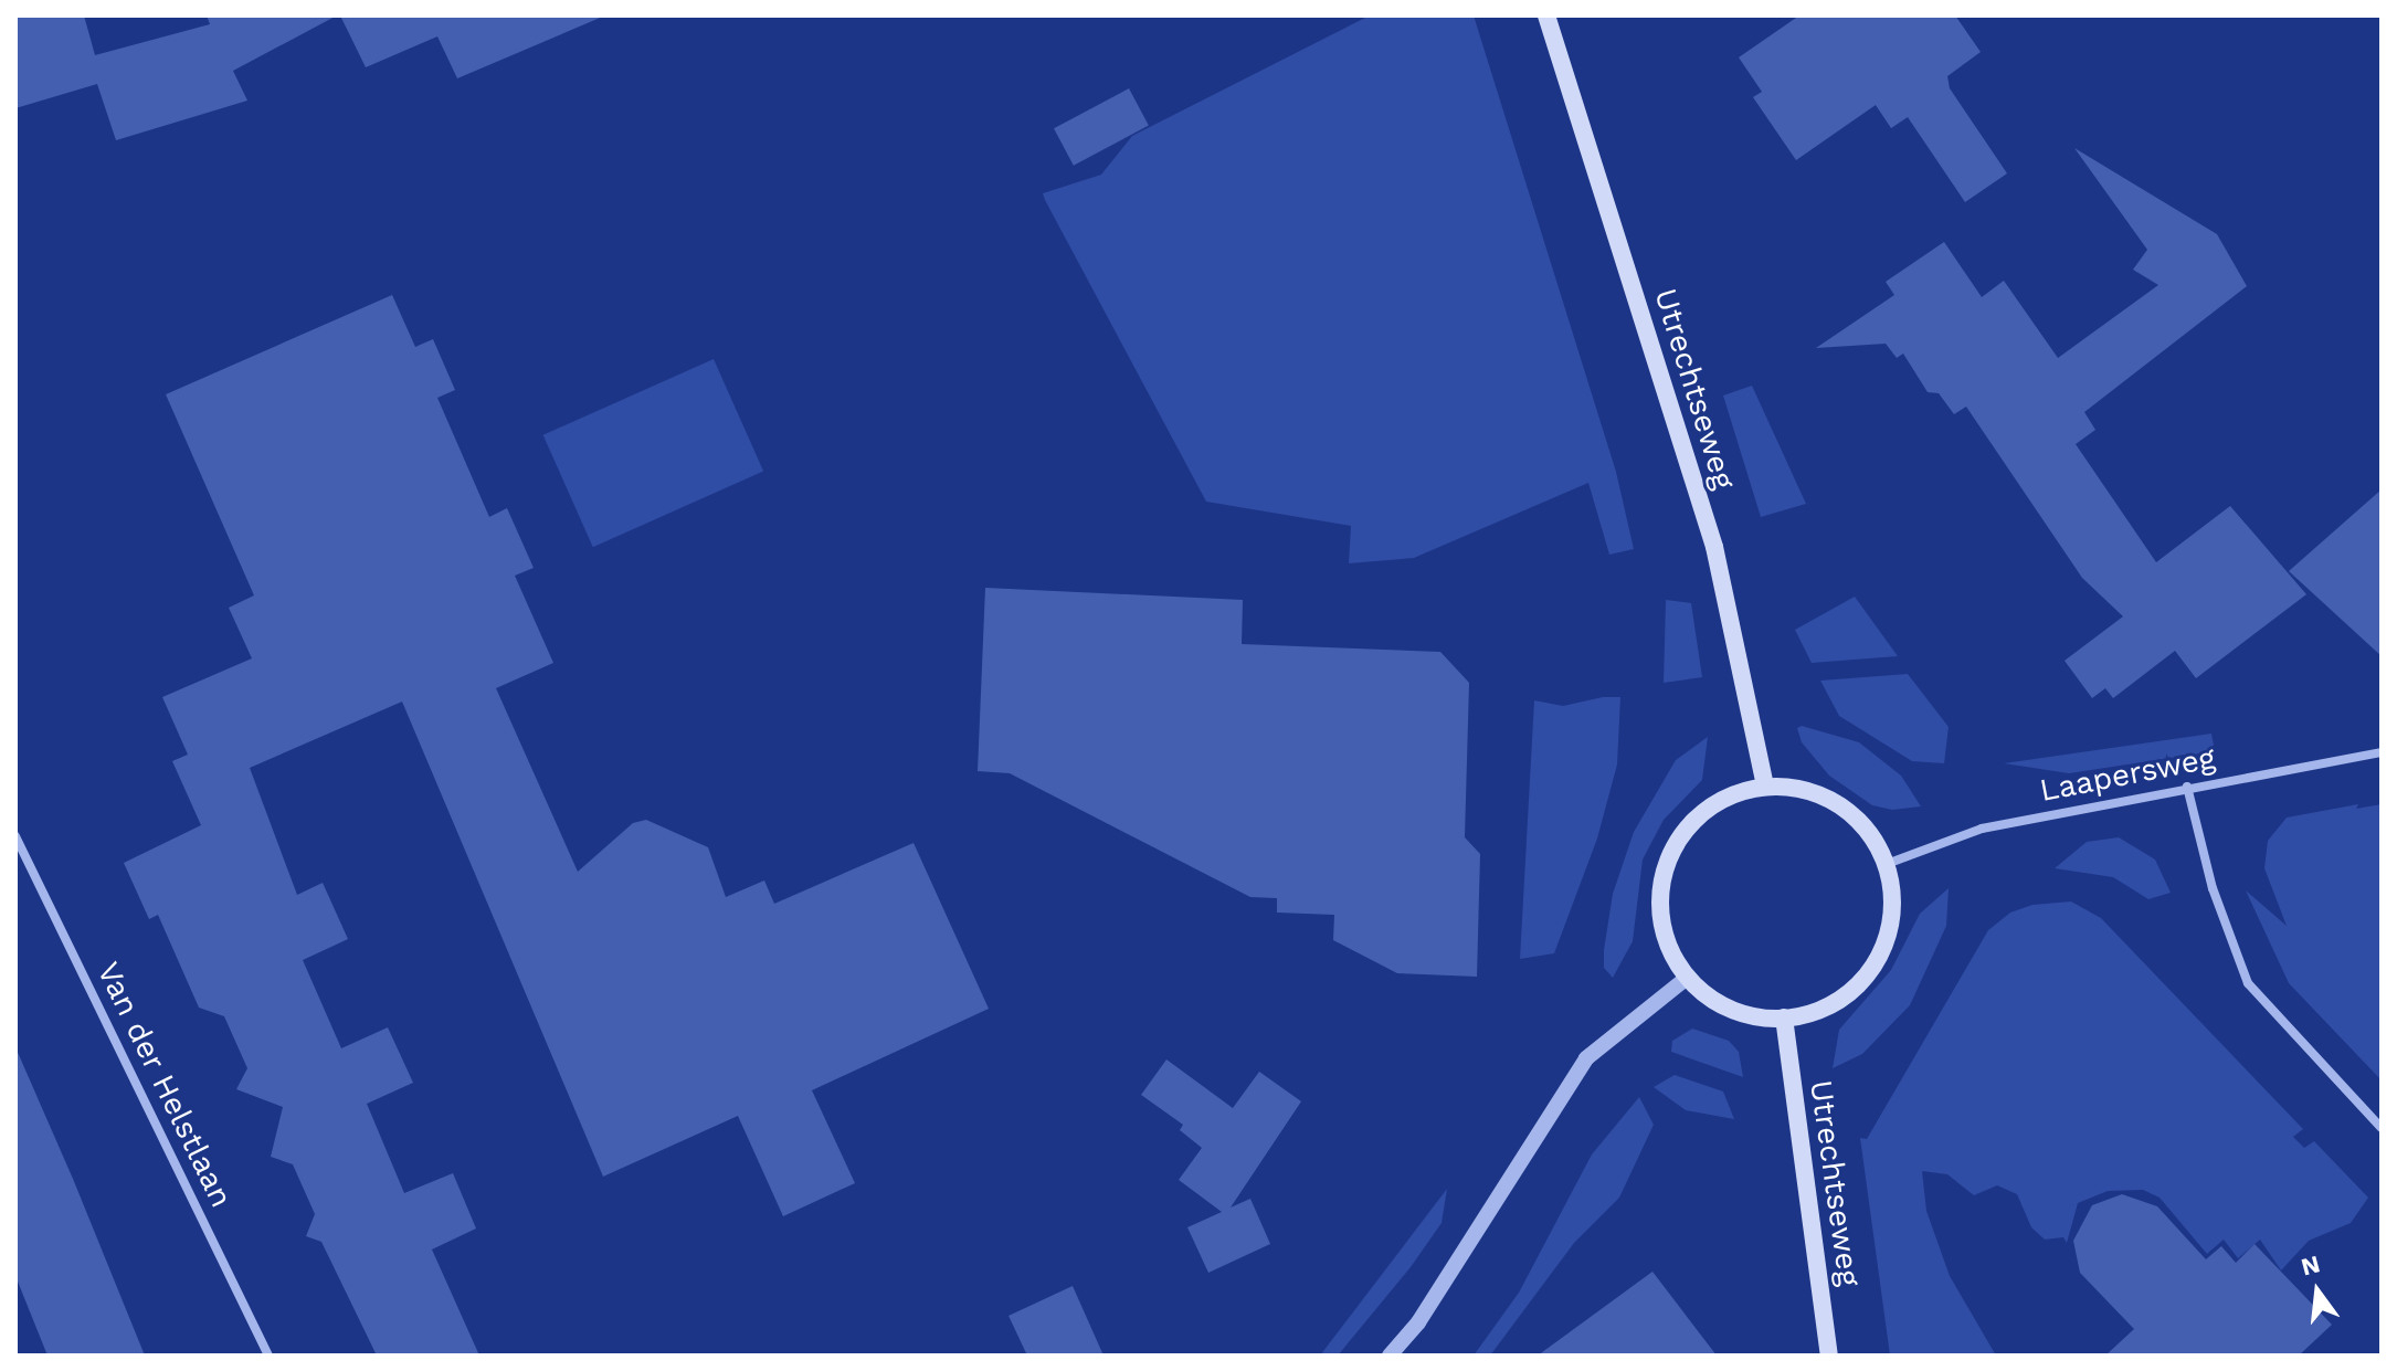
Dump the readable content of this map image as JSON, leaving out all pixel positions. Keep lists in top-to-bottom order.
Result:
{
  "streets": {
    "main road": ["Utrechtseweg"],
    "street": ["Laapersweg", "Van der Helstlaan"]
  },
  "crossings": [
    ["Utrechtseweg", "Laapersweg"]
  ],
  "north": "top"
}
